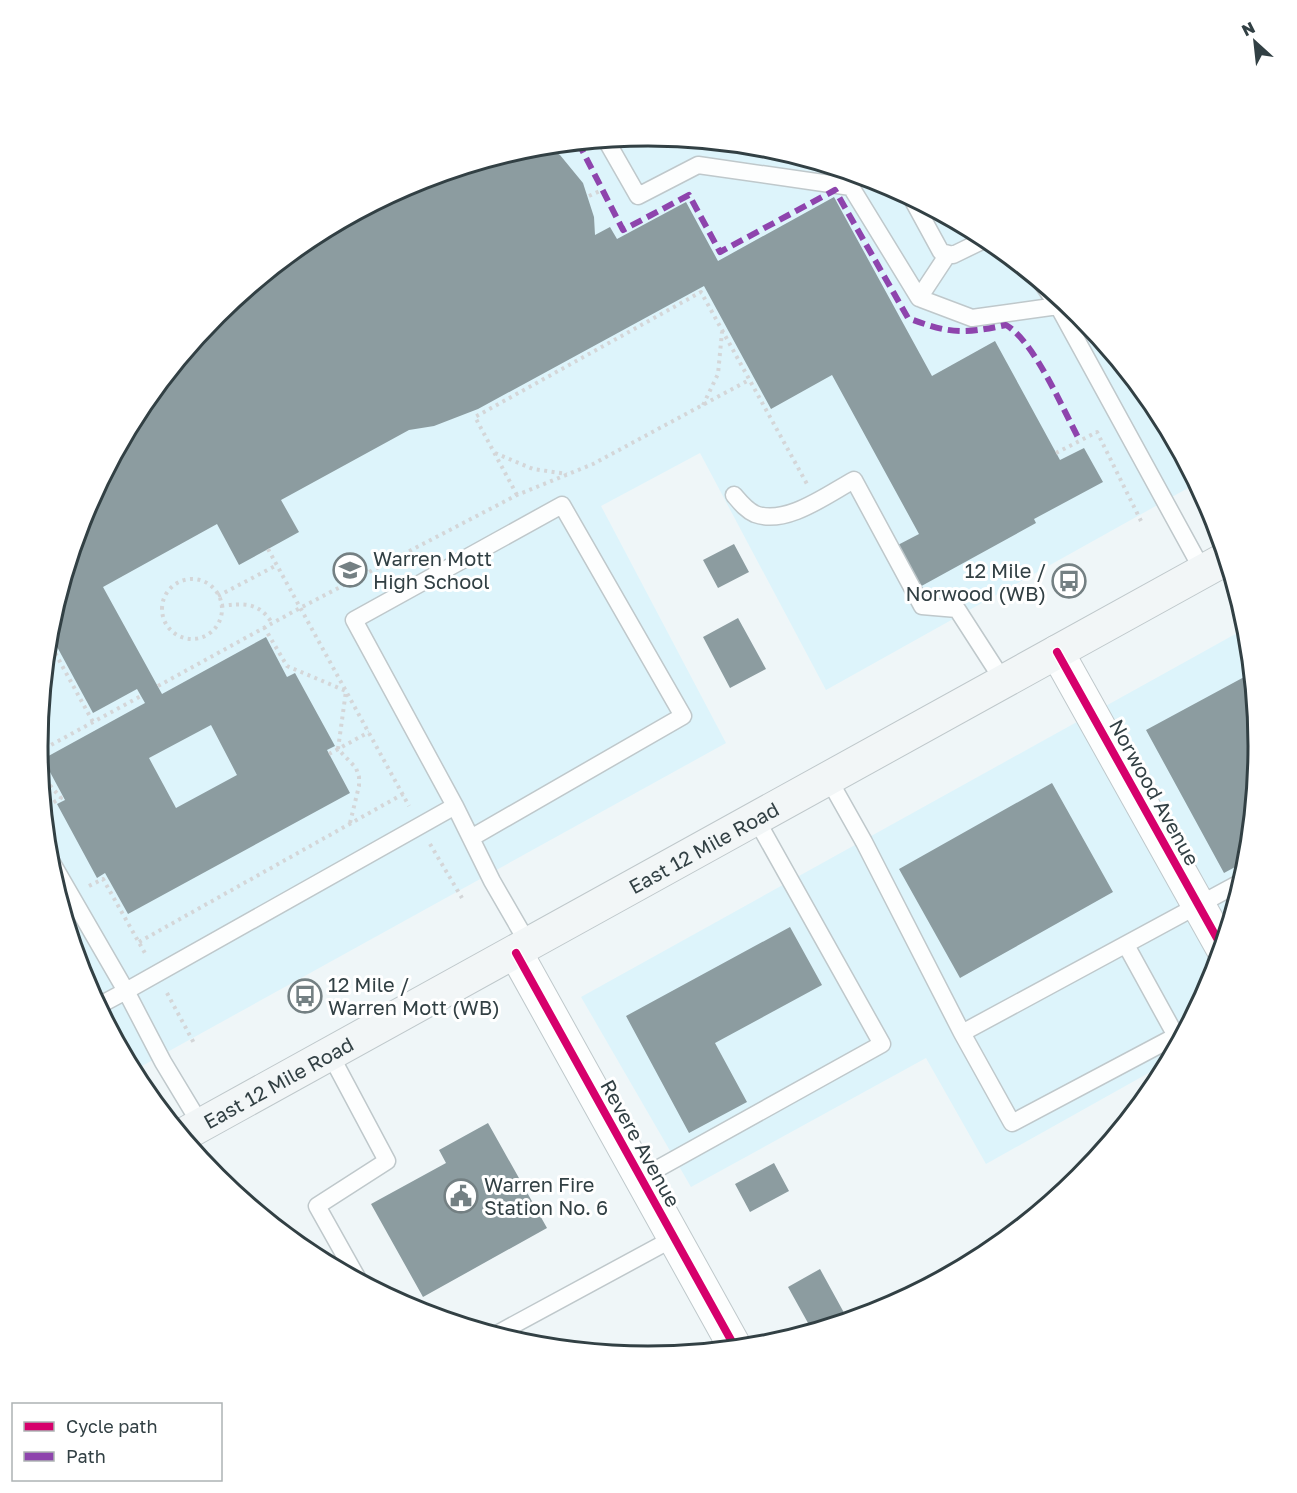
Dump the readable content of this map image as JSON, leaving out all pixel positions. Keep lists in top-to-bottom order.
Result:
{
  "streets": {
    "main road": ["East 12 Mile Road"],
    "street": ["Norwood Avenue", "Revere Avenue"]
  },
  "crossings": [
    ["Norwood Avenue", "East 12 Mile Road"],
    ["East 12 Mile Road", "Revere Avenue"]
  ],
  "places": {
    "school or university": ["Warren Mott High School"],
    "bus stop": ["12 Mile / Norwood (WB)", "12 Mile / Warren Mott (WB)"],
    "public building": ["Warren Fire Station No. 6"]
  },
  "legend": ["Cycle path", "Path"],
  "north": "top left"
}
